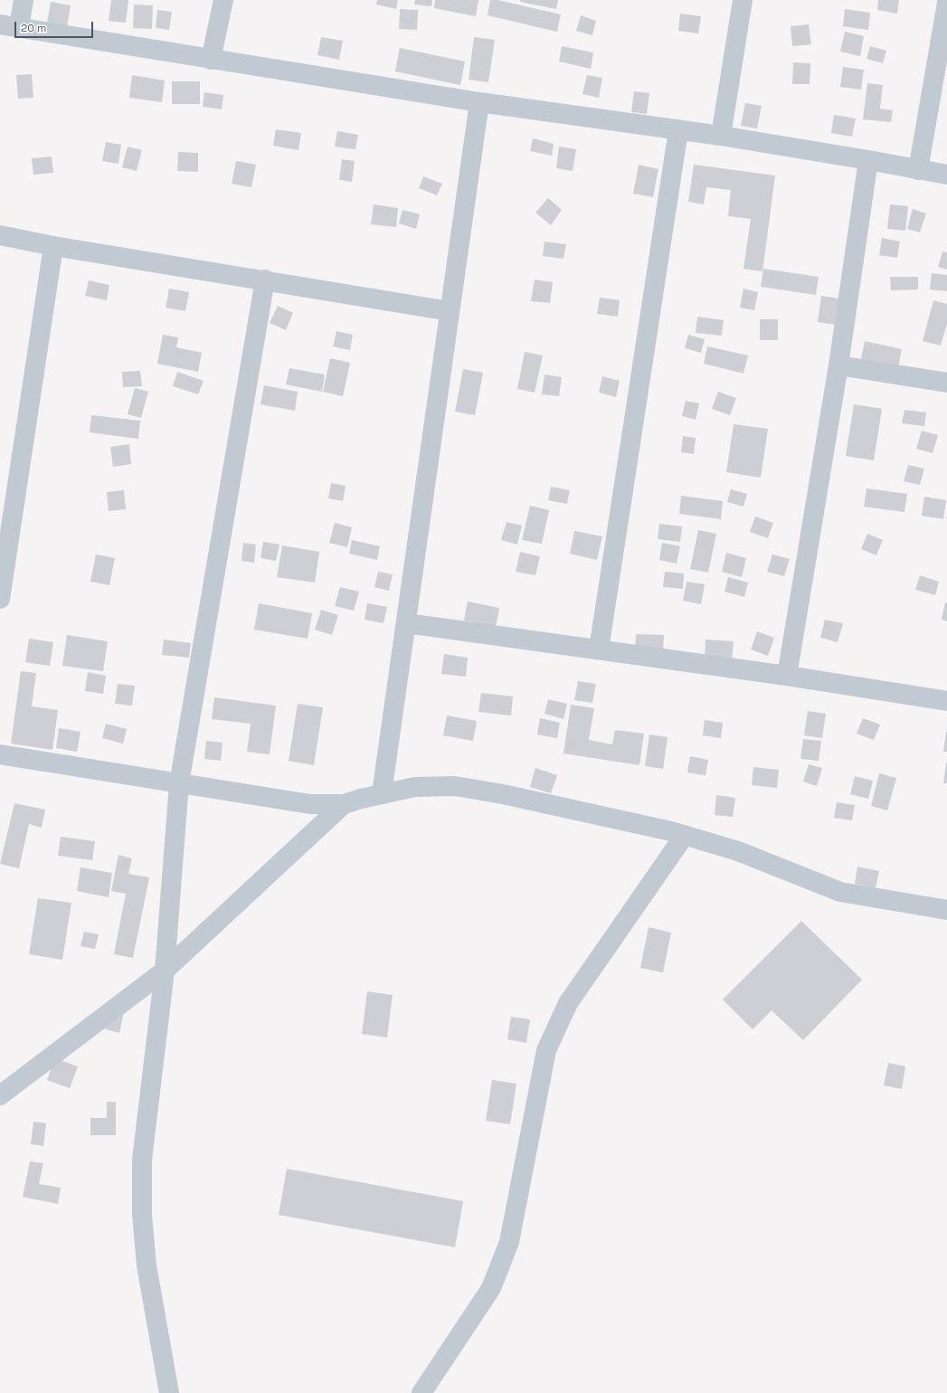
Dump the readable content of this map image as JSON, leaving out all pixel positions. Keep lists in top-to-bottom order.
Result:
{
  "scale_bar": "20 m"
}
